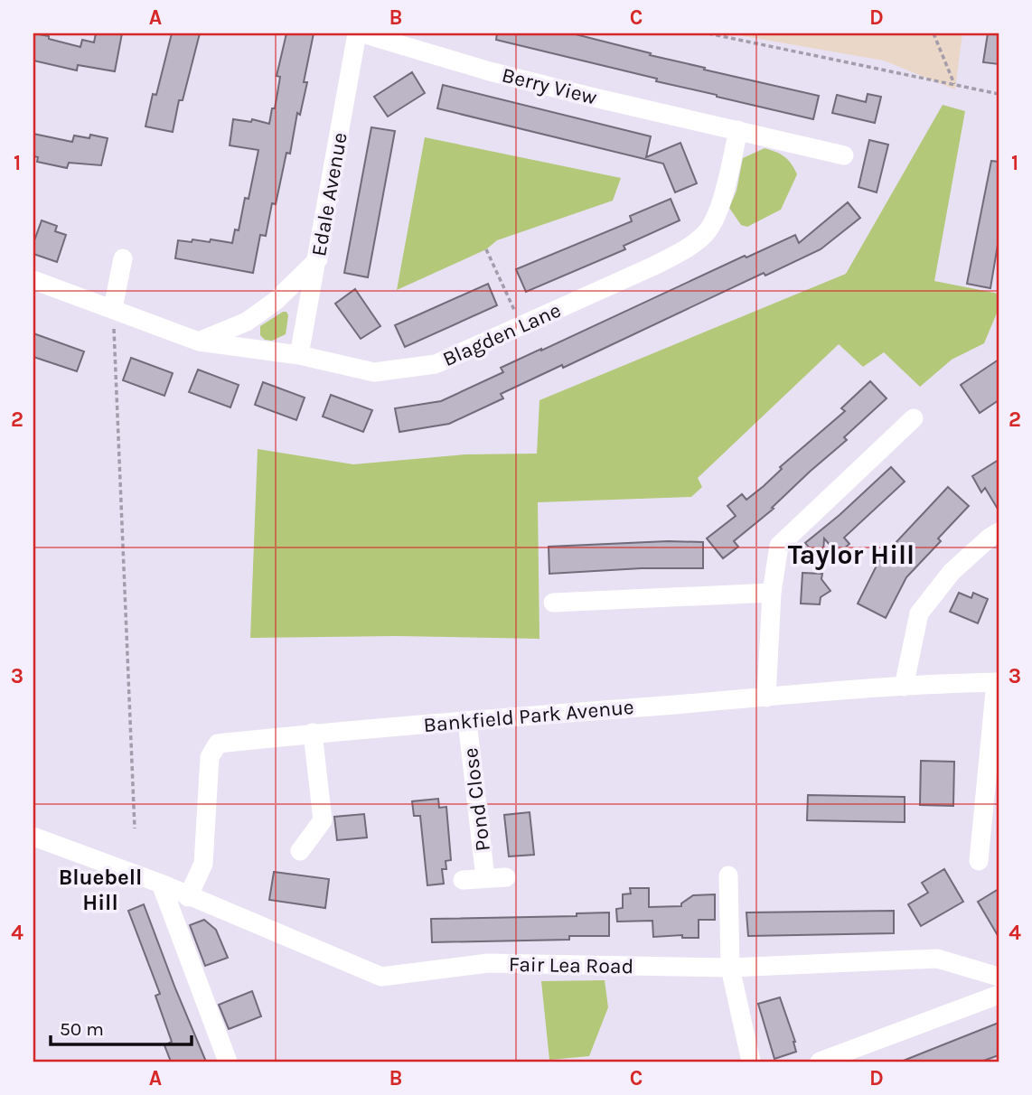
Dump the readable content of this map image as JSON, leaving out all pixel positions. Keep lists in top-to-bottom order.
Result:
{
  "streets": {
    "street": [
      "Berry View",
      "Edale Avenue",
      "Blagden Lane",
      "Bankfield Park Avenue",
      "Pond Close",
      "Fair Lea Road"
    ]
  },
  "crossings": [
    ["Berry View", "Blagden Lane"],
    ["Edale Avenue", "Blagden Lane"],
    ["Bankfield Park Avenue", "Pond Close"],
    ["Bankfield Park Avenue", "Fair Lea Road"]
  ],
  "districts": ["Taylor Hill", "Bluebell Hill"],
  "scale_bar": "50 m",
  "grid": {
    "columns": [
      "A",
      "B",
      "C",
      "D"
    ],
    "rows": [
      "1",
      "2",
      "3",
      "4"
    ]
  }
}
